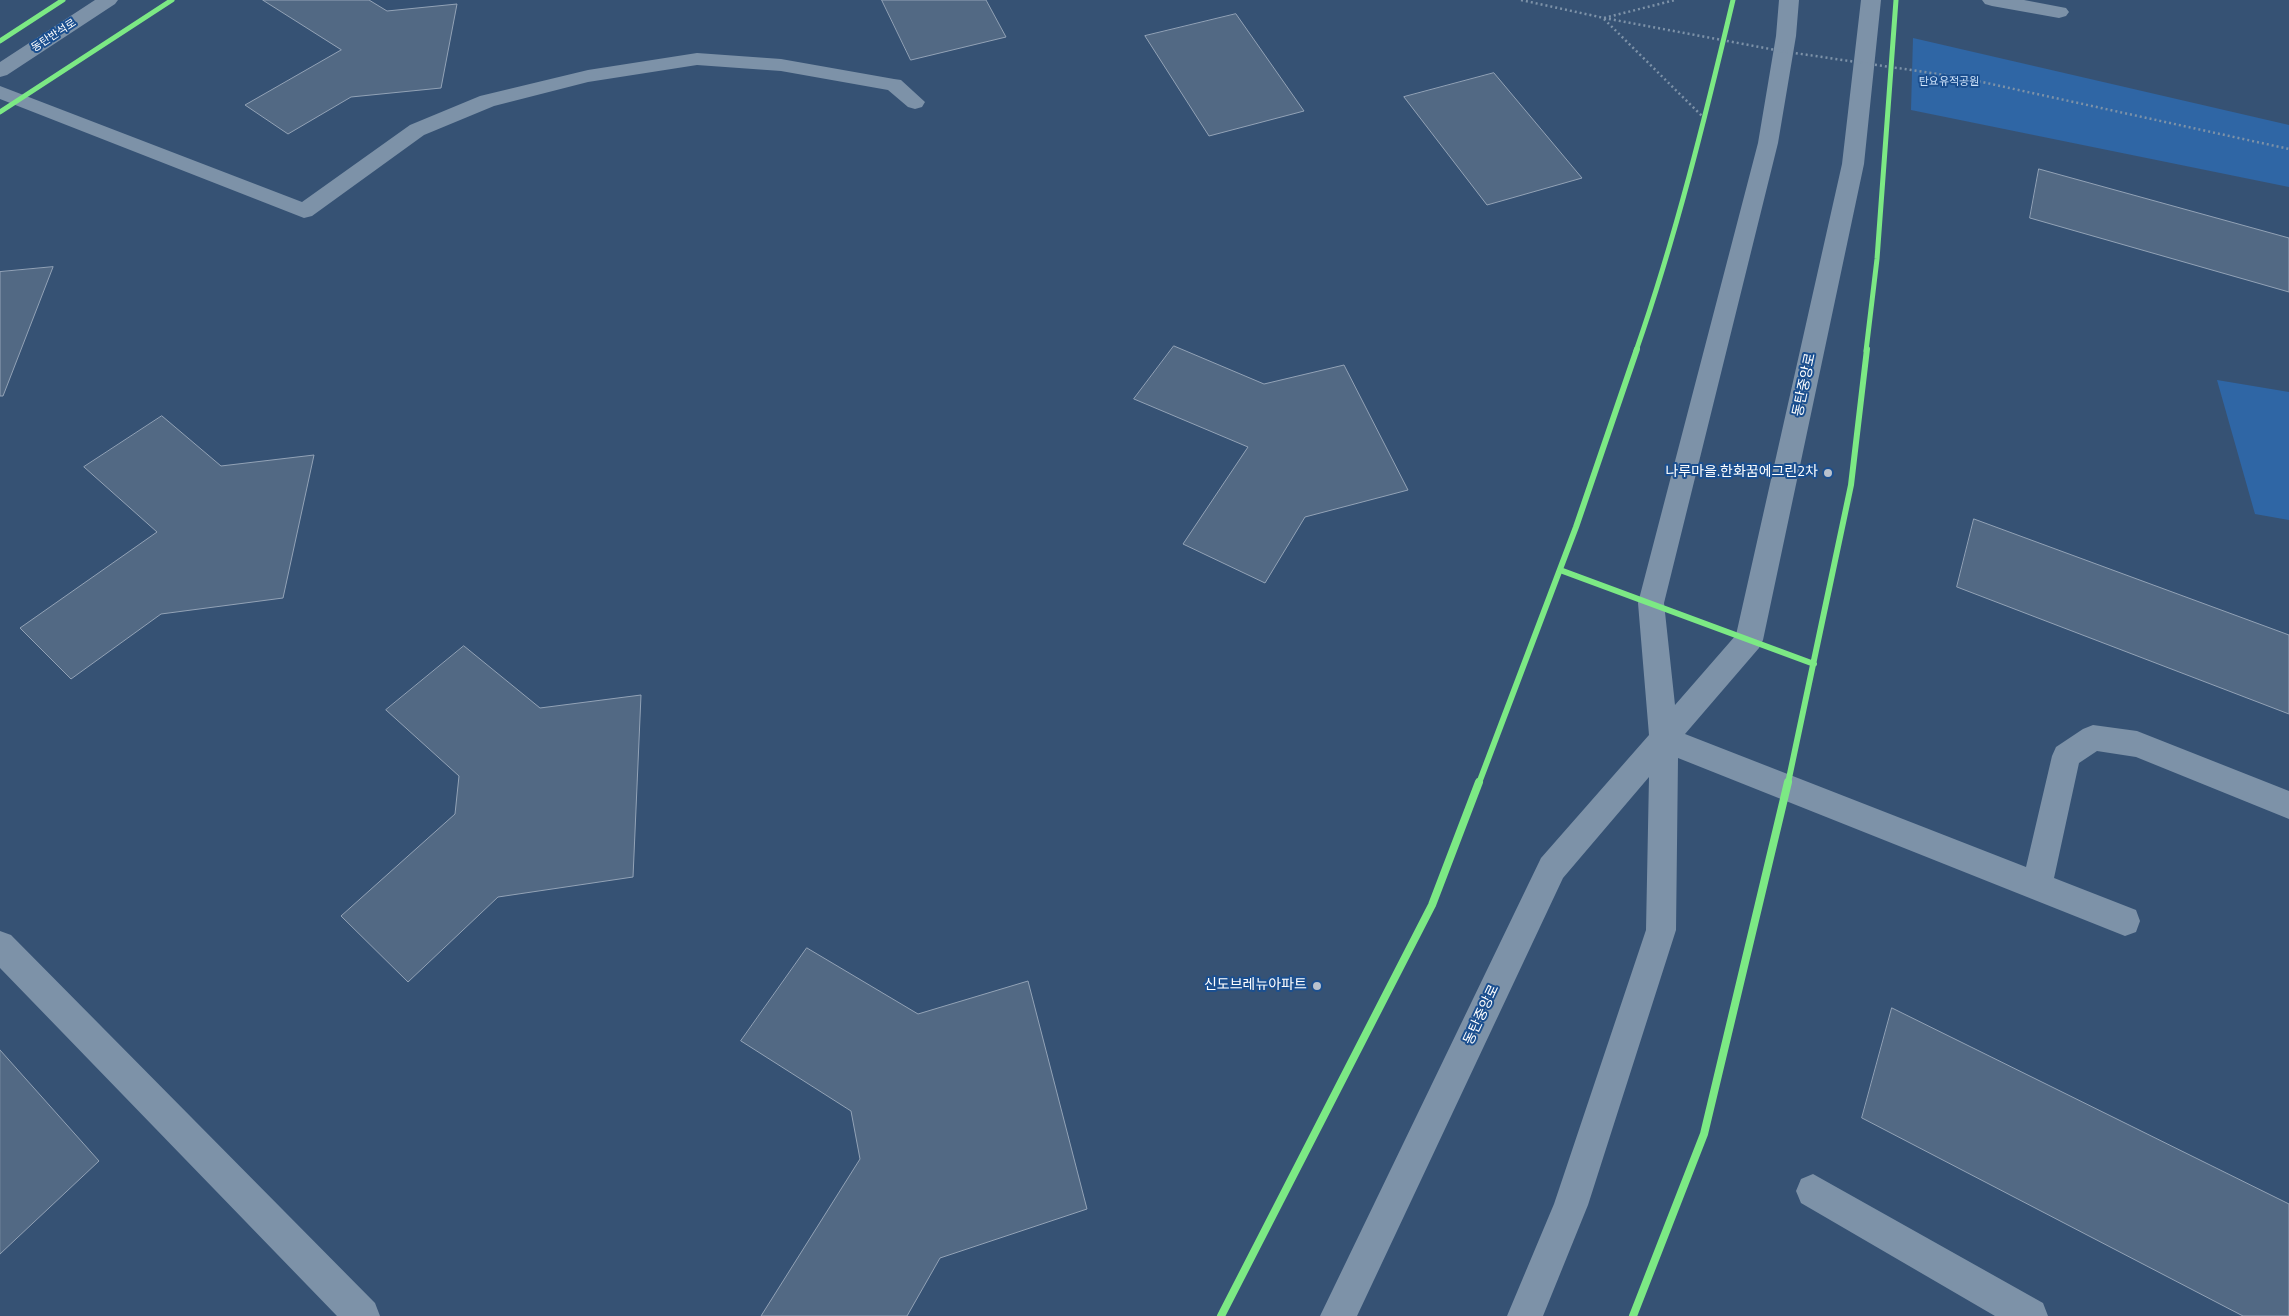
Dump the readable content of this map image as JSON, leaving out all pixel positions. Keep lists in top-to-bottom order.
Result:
{
  "streets": {
    "street": ["동탄반석로", "동탄중앙로"]
  },
  "parks": ["탄요유적공원"],
  "places": ["나루마을.한화꿈에그린2차", "신도브레뉴아파트"]
}
